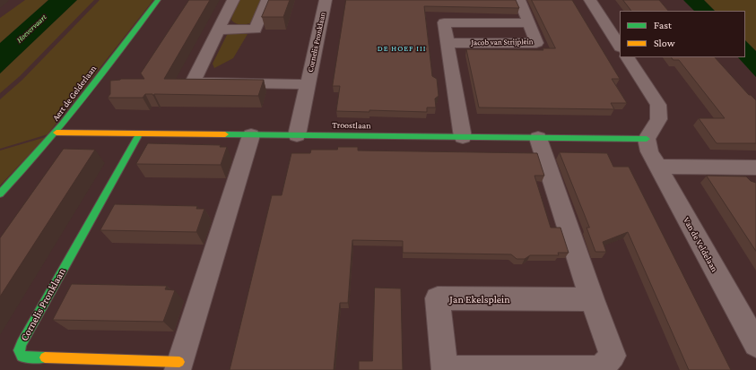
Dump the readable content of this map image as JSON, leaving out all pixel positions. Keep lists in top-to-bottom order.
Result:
{
  "streets": {
    "street": [
      "Cornelis Pronklaan",
      "Jacob van Strijplein",
      "Aert de Gelderlaan",
      "Troostlaan",
      "Van de Veldelaan",
      "Jan Ekelsplein"
    ]
  },
  "crossings": [
    ["Cornelis Pronklaan", "Troostlaan"],
    ["Jacob van Strijplein", "Troostlaan"],
    ["Aert de Gelderlaan", "Troostlaan"],
    ["Troostlaan", "Van de Veldelaan"],
    ["Troostlaan", "Jan Ekelsplein"]
  ],
  "districts": ["DE HOEF III"],
  "water": ["Hoevervaart"],
  "legend": ["Fast", "Slow"]
}
